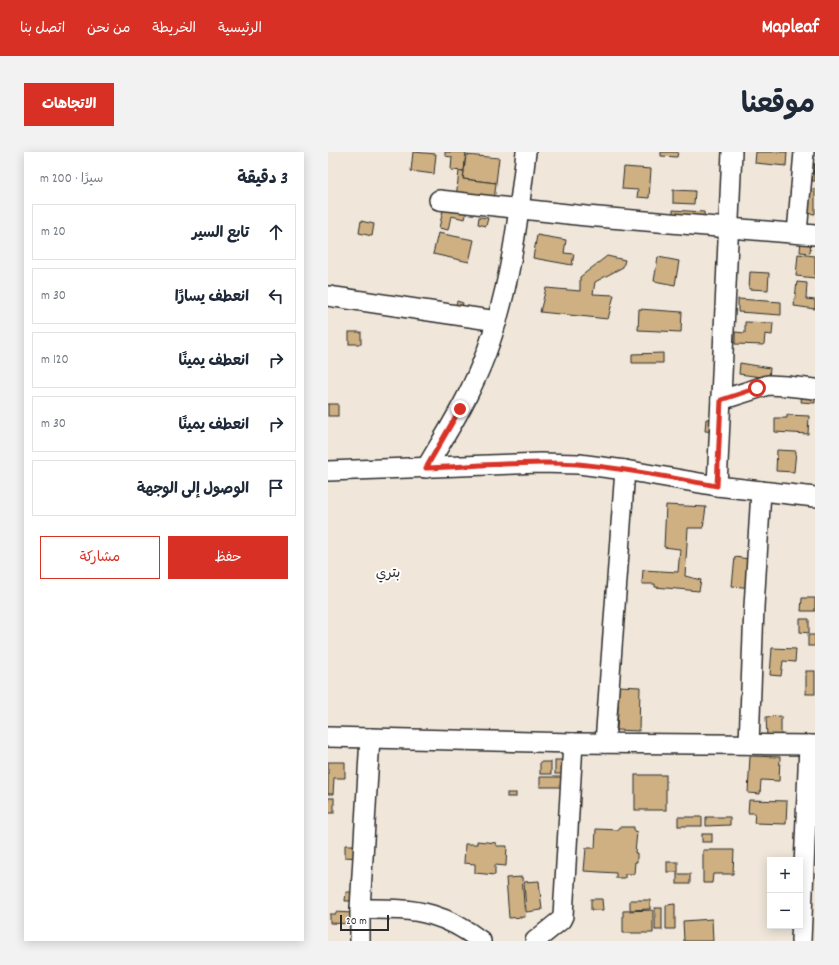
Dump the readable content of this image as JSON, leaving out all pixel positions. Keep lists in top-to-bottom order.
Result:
{
  "districts": ["بتري"],
  "scale_bar": "20 m",
  "page": {
    "header": "Mapleaf",
    "nav": [
      "الرئيسية",
      "الخريطة",
      "من نحن",
      "اتصل بنا"
    ],
    "title": "موقعنا",
    "buttons": [
      "الاتجاهات",
      ["حفظ", "مشاركة"]
    ],
    "heading": ["3 دقيقة", "سيرًا · 200 m"],
    "list": [
      ["تابع السير", "20 m"],
      ["انعطف يسارًا", "30 m"],
      ["انعطف يمينًا", "120 m"],
      ["انعطف يمينًا", "30 m"],
      "الوصول إلى الوجهة"
    ],
    "map_buttons": ["+", "−"],
    "scale": "20 m"
  }
}
